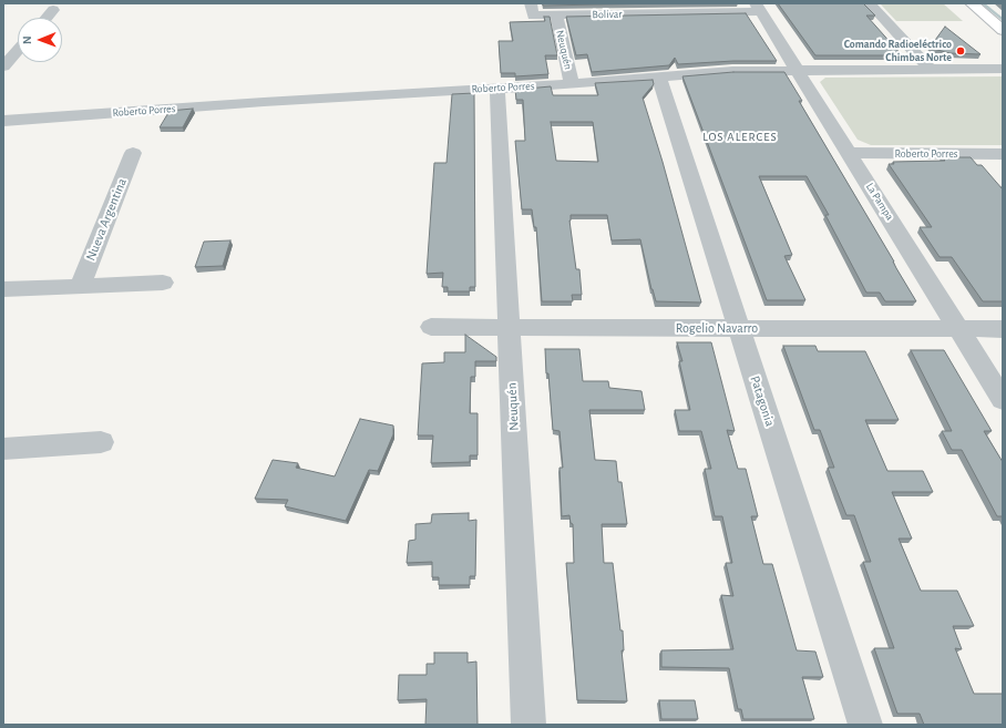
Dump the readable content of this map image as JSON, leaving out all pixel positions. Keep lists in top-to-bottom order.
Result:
{
  "streets": {
    "street": [
      "Bolivar",
      "Neuquén",
      "Roberto Porres",
      "La Pampa",
      "Nueva Argentina",
      "Rogelio Navarro",
      "Patagonia"
    ]
  },
  "crossings": [
    ["Bolivar", "Neuquén"],
    ["Bolivar", "La Pampa"],
    ["Neuquén", "Roberto Porres"],
    ["Neuquén", "Rogelio Navarro"],
    ["Roberto Porres", "La Pampa"],
    ["Roberto Porres", "Patagonia"],
    ["La Pampa", "Rogelio Navarro"],
    ["Rogelio Navarro", "Patagonia"]
  ],
  "districts": ["LOS ALERCES"],
  "places": ["Comando Radioeléctrico Chimbas Norte"],
  "north": "left"
}
